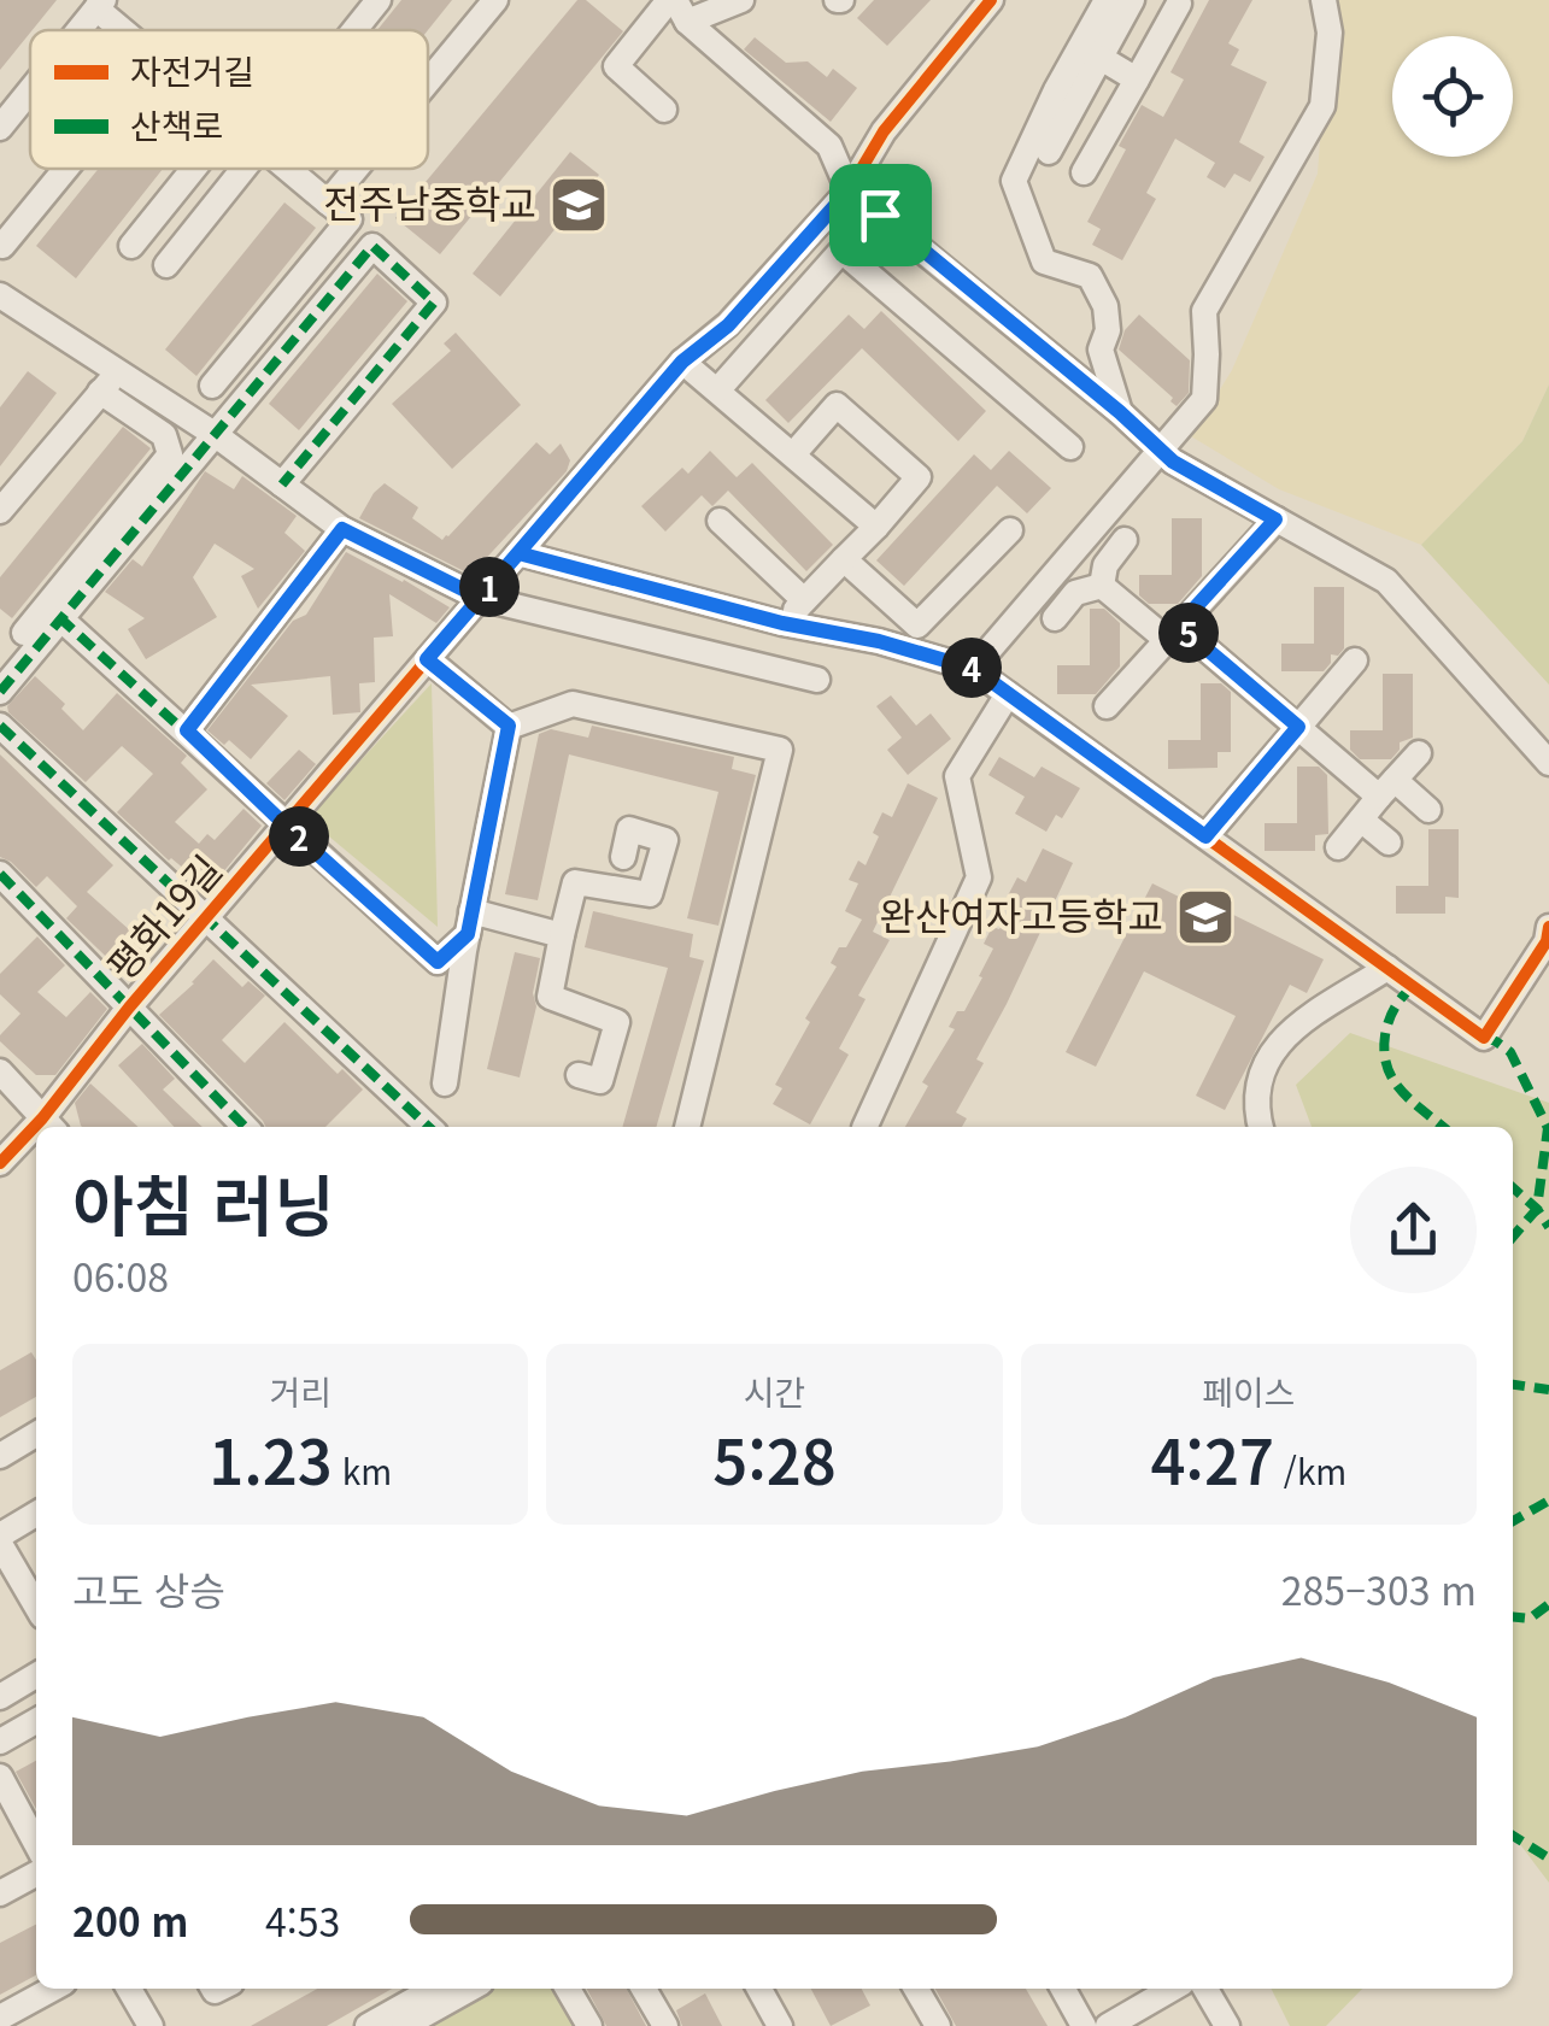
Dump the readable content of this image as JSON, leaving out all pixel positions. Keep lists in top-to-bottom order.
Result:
{
  "streets": {
    "street": ["평화19길"]
  },
  "places": {
    "school or university": ["전주남중학교", "완산여자고등학교"]
  },
  "legend": ["자전거길", "산책로"],
  "page": {
    "pins": [
      "1",
      "5",
      "4",
      "2"
    ],
    "heading": ["아침 러닝", "06:08"],
    "stats": [
      ["거리", "1.23 km"],
      ["시간", "5:28"],
      ["페이스", "4:27 /km"]
    ],
    "chart": ["고도 상승", "285–303 m"],
    "list": [
      {
        "name": "200 m",
        "note": "4:53"
      }
    ]
  }
}
